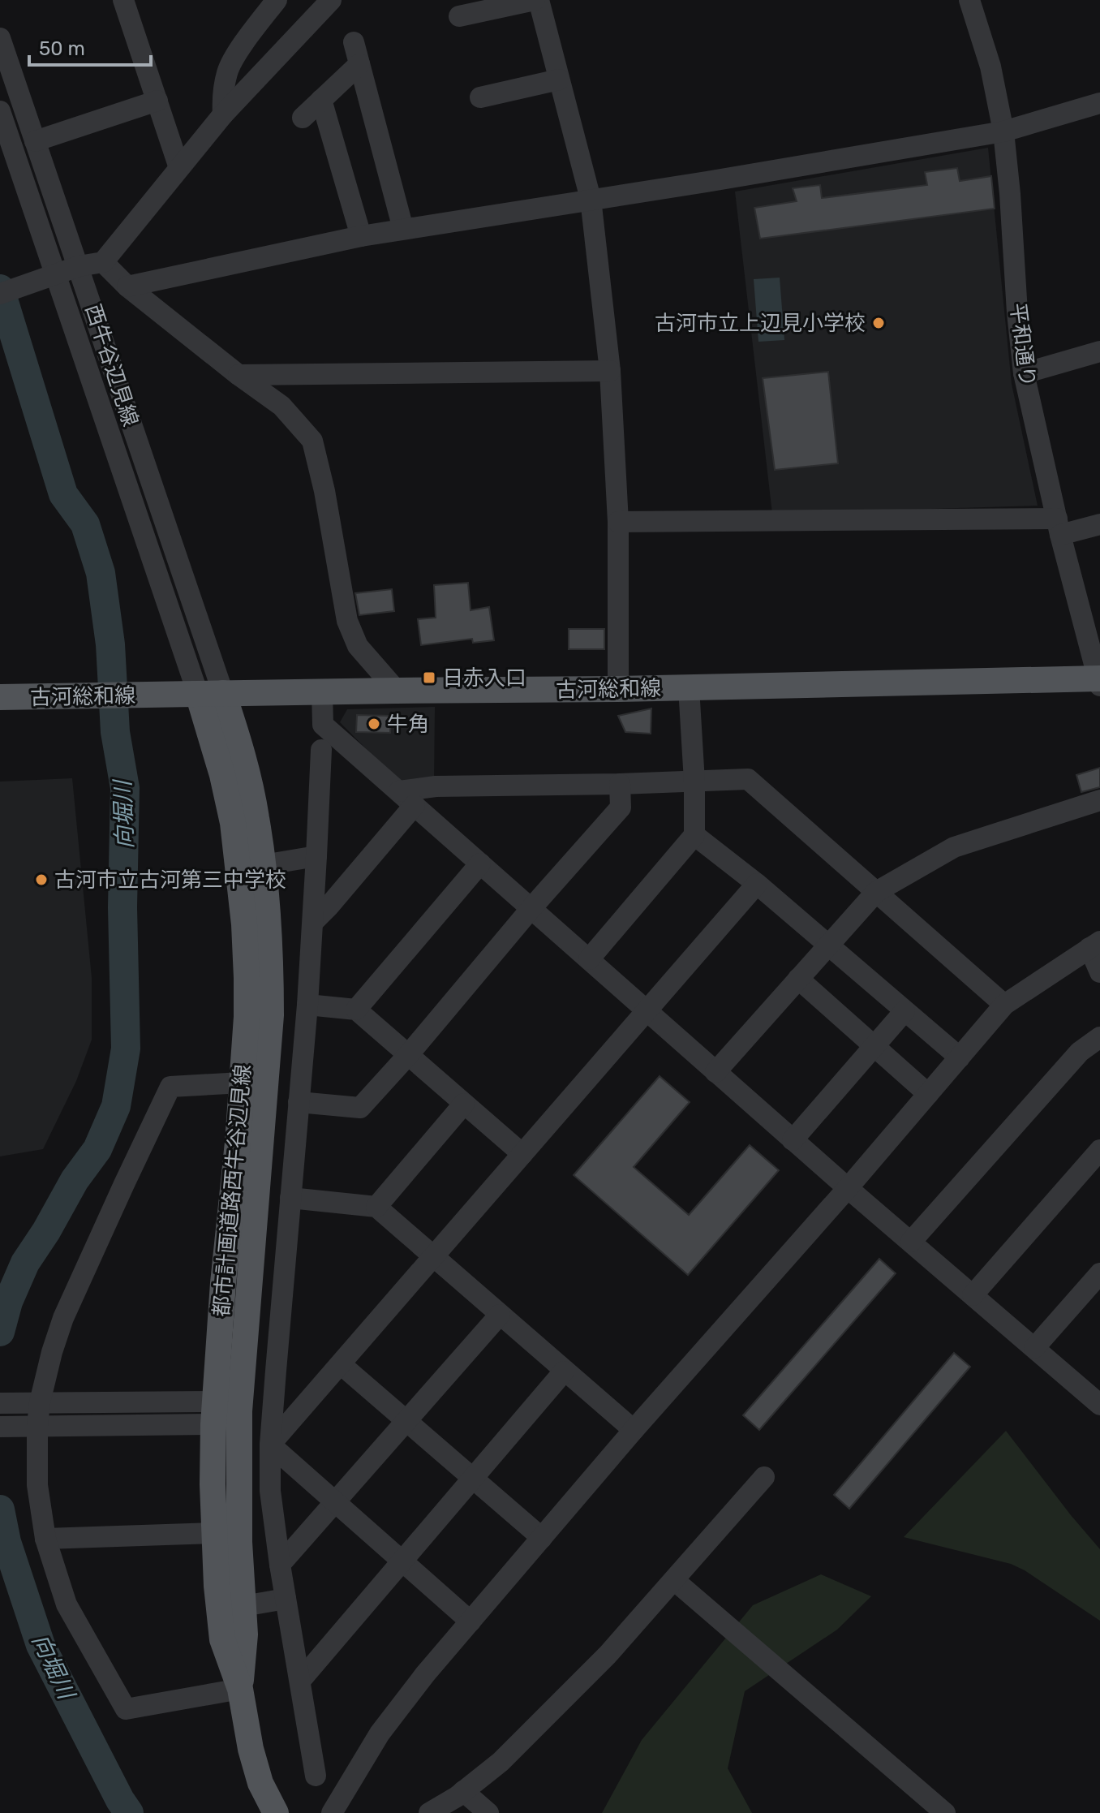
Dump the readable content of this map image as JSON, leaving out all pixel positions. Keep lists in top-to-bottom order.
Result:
{
  "streets": {
    "main road": ["古河総和線", "都市計画道路西牛谷辺見線"],
    "street": ["平和通り", "西牛谷辺見線"]
  },
  "crossings": [
    ["平和通り", "古河総和線"],
    ["西牛谷辺見線", "古河総和線"],
    ["西牛谷辺見線", "都市計画道路西牛谷辺見線"],
    ["古河総和線", "都市計画道路西牛谷辺見線"]
  ],
  "water": ["向堀川"],
  "places": {
    "other": ["古河市立上辺見小学校", "牛角", "古河市立古河第三中学校"],
    "transit": ["日赤入口"]
  },
  "scale_bar": "50 m"
}
